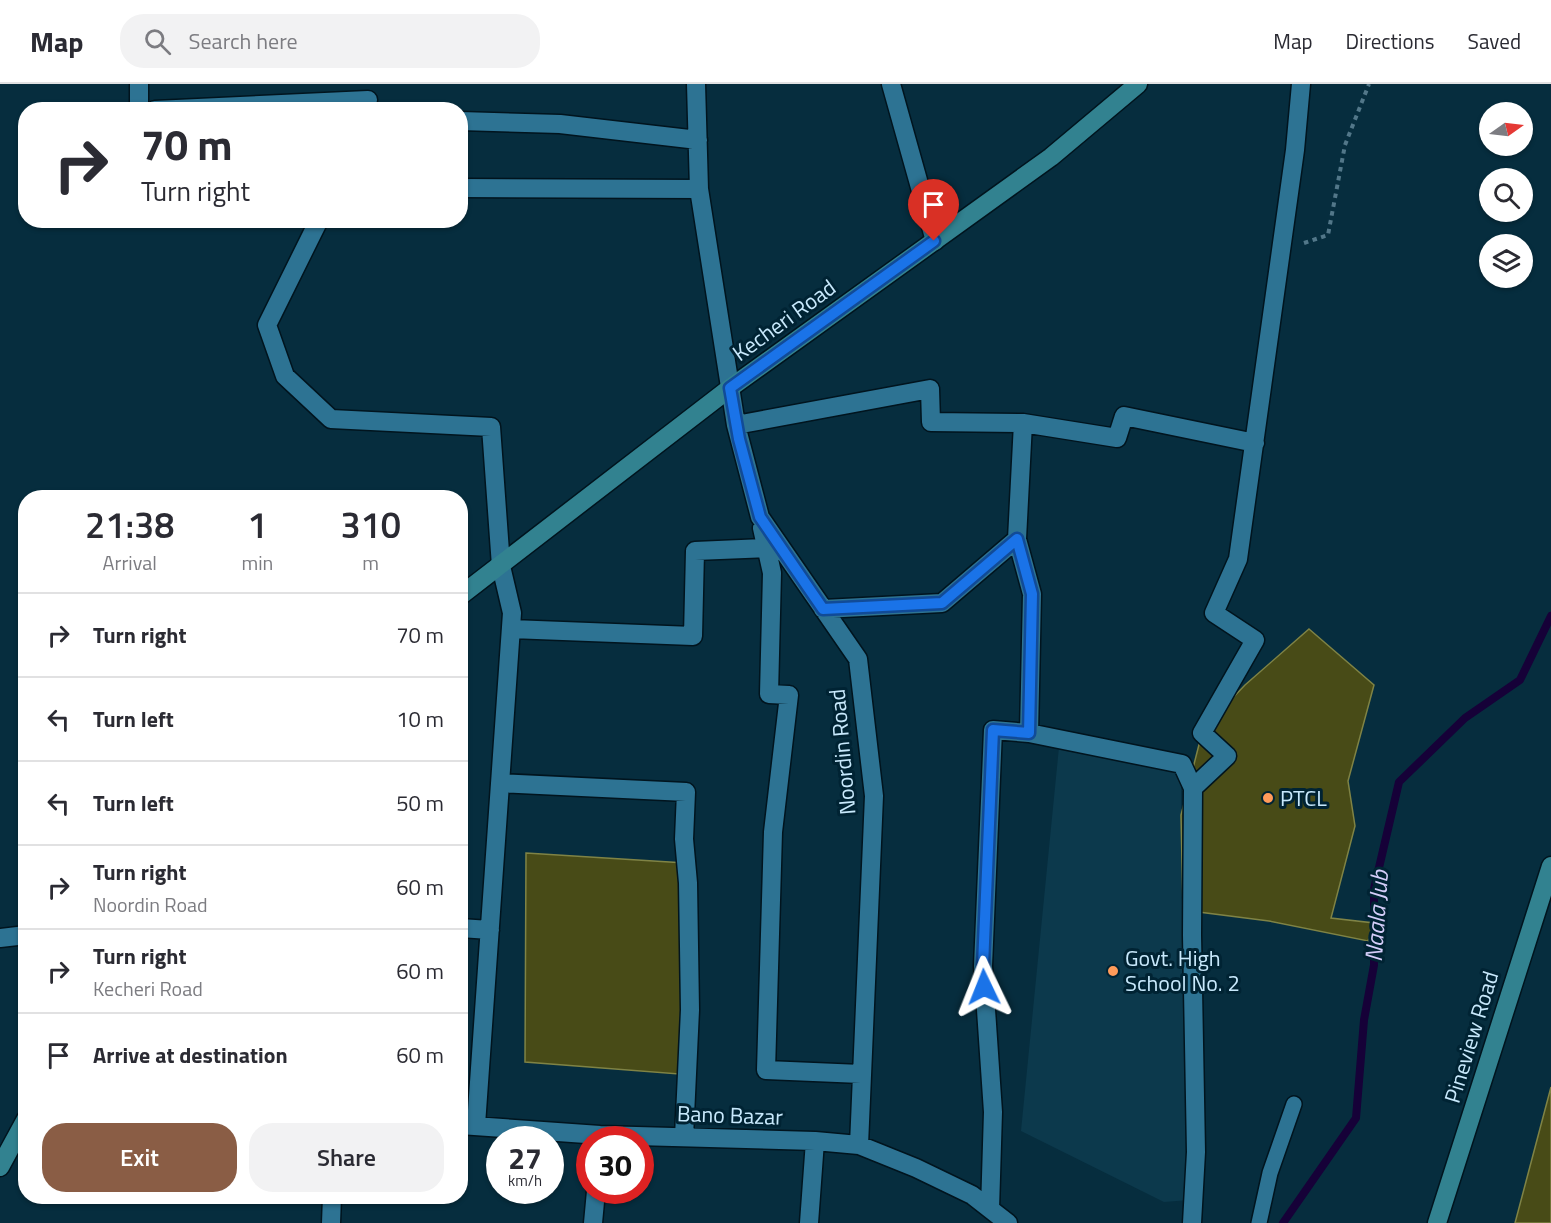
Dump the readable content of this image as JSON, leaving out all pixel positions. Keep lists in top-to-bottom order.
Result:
{
  "streets": {
    "street": [
      "Kecheri Road",
      "Noordin Road",
      "Pineview Road",
      "Bano Bazar"
    ]
  },
  "crossings": [
    ["Kecheri Road", "Noordin Road"],
    ["Noordin Road", "Bano Bazar"]
  ],
  "water": ["Naala Jub"],
  "places": ["PTCL", "Govt. High School No. 2"],
  "north": "right",
  "page": {
    "header": "Map",
    "search": "Search here",
    "nav": ["Map", "Directions", "Saved"],
    "turn": ["70 m", "Turn right"],
    "eta": [
      "21:38",
      "Arrival",
      "1",
      "min",
      "310",
      "m"
    ],
    "list": [
      {
        "name": "Turn right",
        "value": "70 m"
      },
      {
        "name": "Turn left",
        "value": "10 m"
      },
      {
        "name": "Turn left",
        "value": "50 m"
      },
      {
        "name": "Turn right",
        "note": "Noordin Road",
        "value": "60 m"
      },
      {
        "name": "Turn right",
        "note": "Kecheri Road",
        "value": "60 m"
      },
      {
        "name": "Arrive at destination",
        "value": "60 m"
      }
    ],
    "buttons": ["Exit", "Share"],
    "speed": "27 km/h",
    "limit": "30"
  }
}
